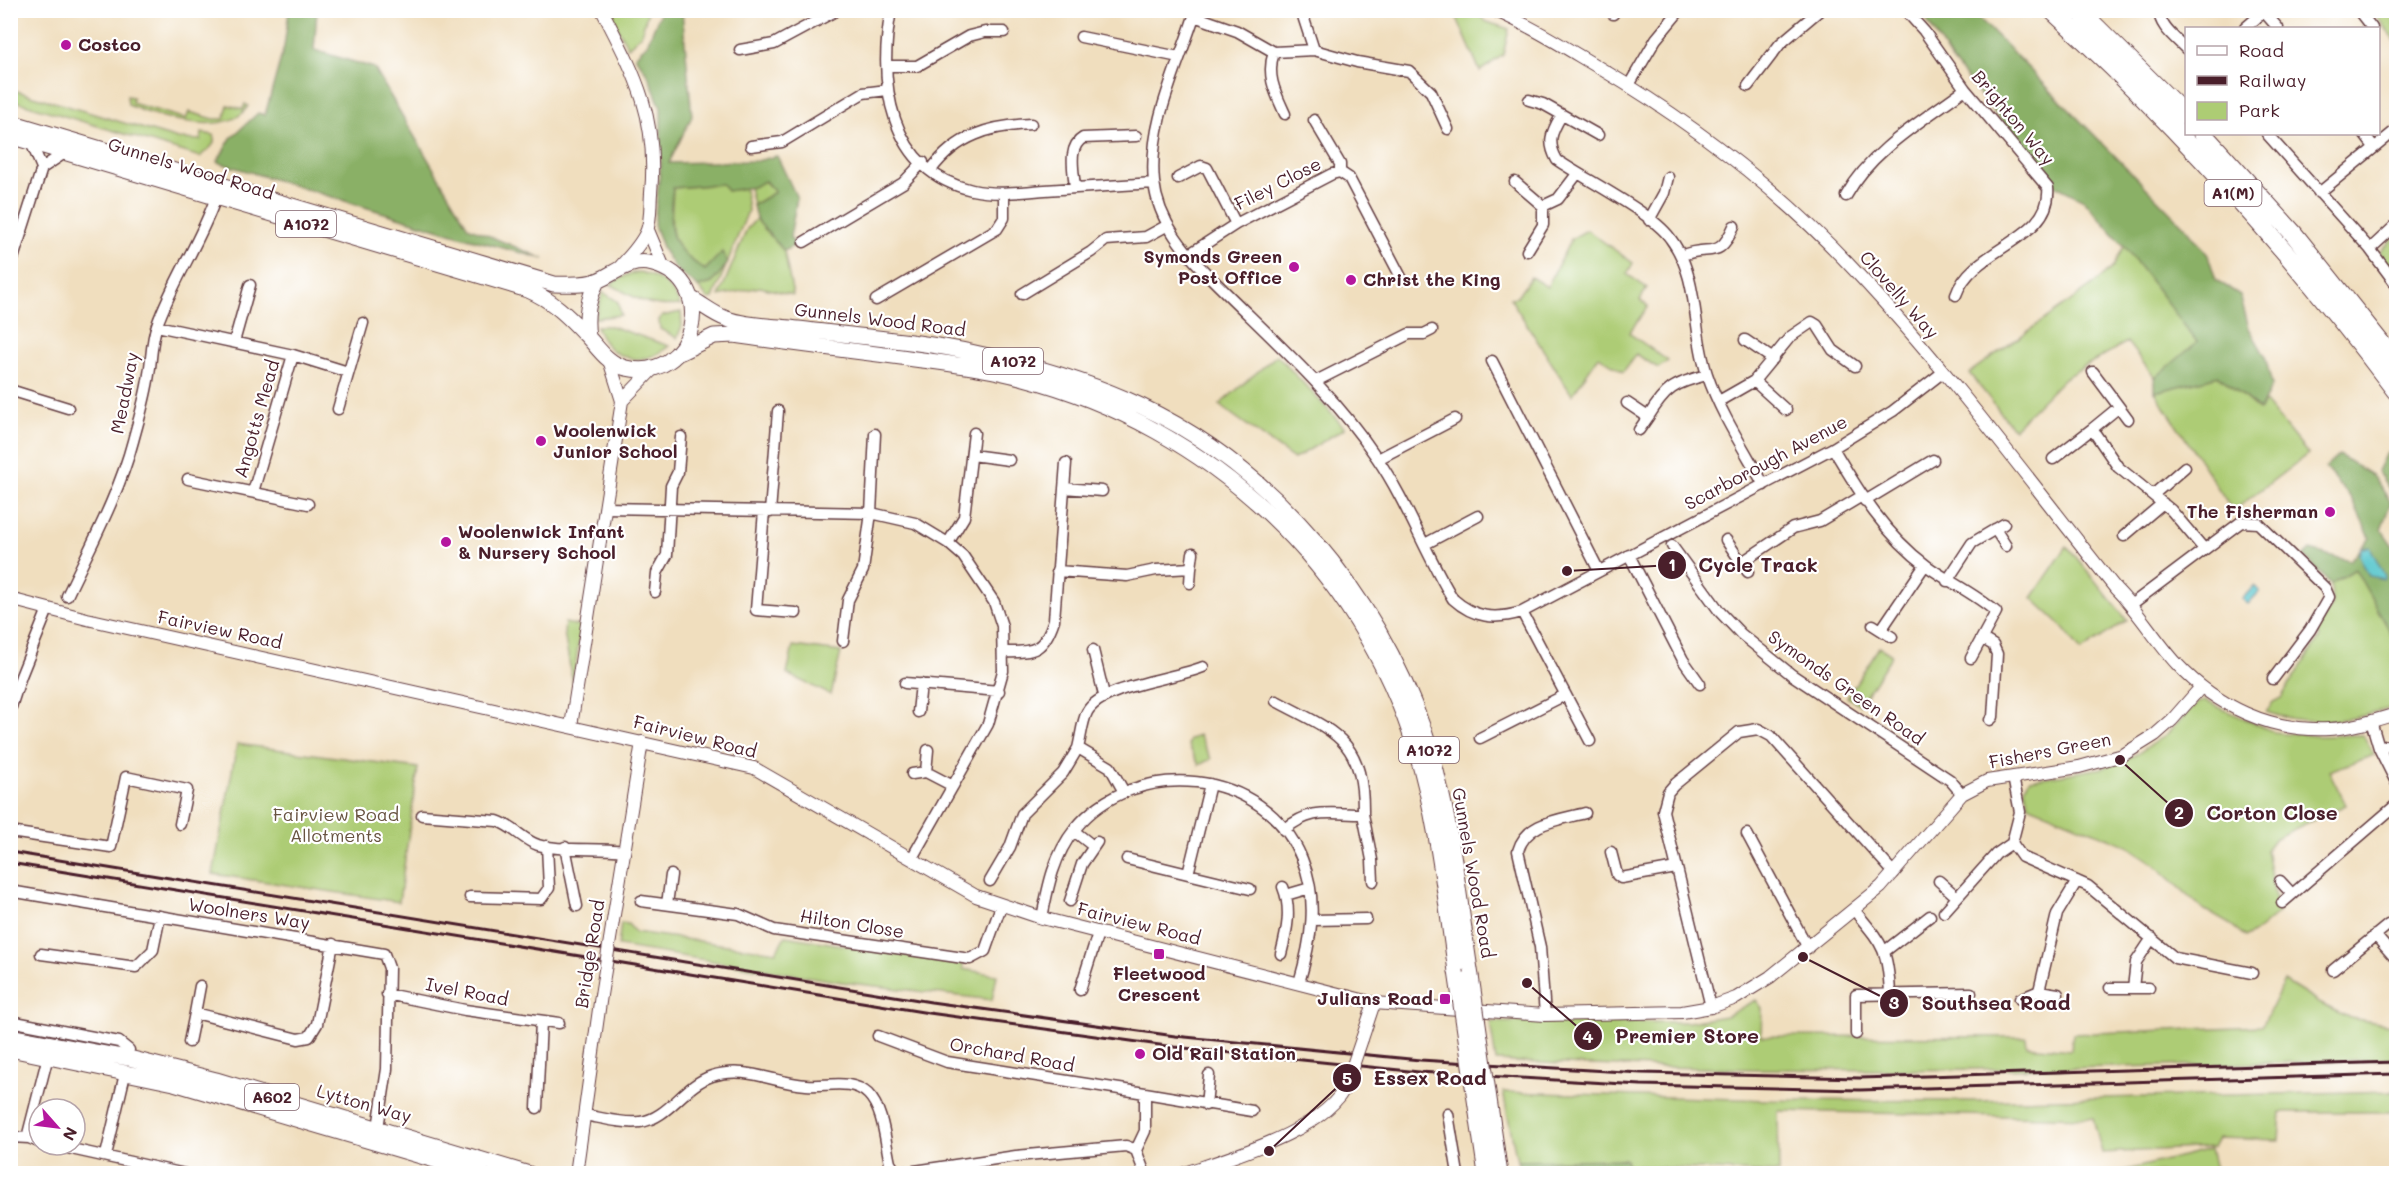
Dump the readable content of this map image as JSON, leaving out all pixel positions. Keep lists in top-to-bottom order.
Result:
{
  "streets": {
    "highway": ["A1(M)"],
    "main road": [
      "Gunnels Wood Road",
      "A1072",
      "A602",
      "Lytton Way"
    ],
    "street": [
      "Brighton Way",
      "Filey Close",
      "Clovelly Way",
      "Meadway",
      "Angotts Mead",
      "Scarborough Avenue",
      "Fairview Road",
      "Symonds Green Road",
      "Fishers Green",
      "Woolners Way",
      "Hilton Close",
      "Bridge Road",
      "Ivel Road",
      "Orchard Road"
    ]
  },
  "crossings": [
    ["Gunnels Wood Road", "Meadway"],
    ["Filey Close", "Scarborough Avenue"],
    ["Clovelly Way", "Scarborough Avenue"],
    ["Clovelly Way", "Fishers Green"],
    ["Meadway", "Angotts Mead"],
    ["Fairview Road", "Symonds Green Road"],
    ["Fairview Road", "Fishers Green"],
    ["Fairview Road", "Hilton Close"],
    ["Fairview Road", "Bridge Road"],
    ["Symonds Green Road", "Fishers Green"],
    ["Woolners Way", "Ivel Road"]
  ],
  "parks": ["Fairview Road Allotments"],
  "places": {
    "other": [
      "Costco",
      "Symonds Green Post Office",
      "Christ the King",
      "Woolenwick Junior School",
      "The Fisherman",
      "Woolenwick Infant & Nursery School",
      "Cycle Track",
      "Corton Close",
      "Southsea Road",
      "Premier Store",
      "Old Rail Station",
      "Essex Road"
    ],
    "transit": ["Fleetwood Crescent", "Julians Road"]
  },
  "legend": ["Road", "Railway", "Park"],
  "north": "bottom right"
}
